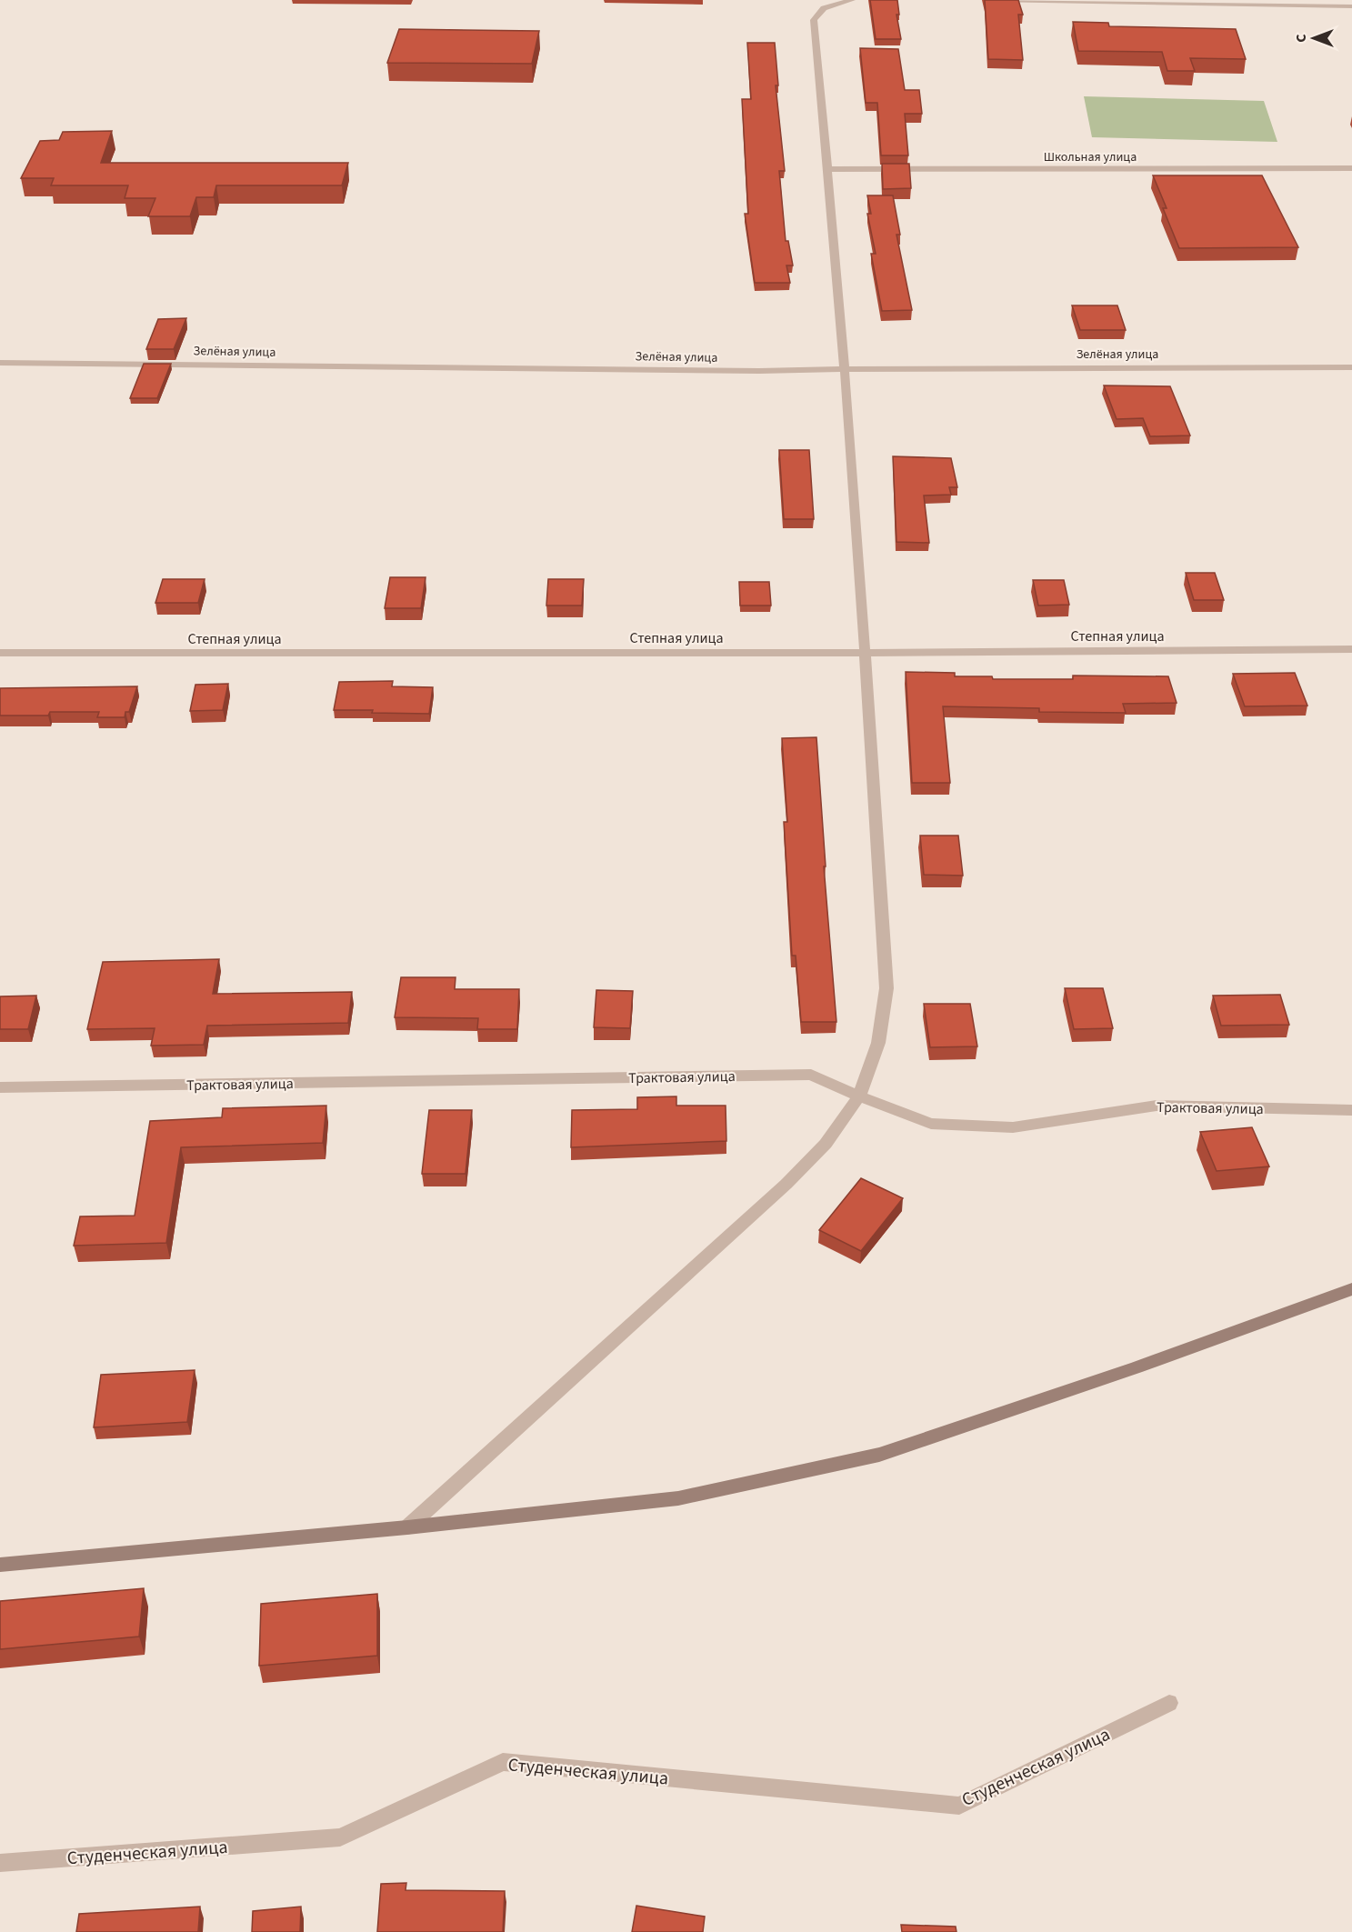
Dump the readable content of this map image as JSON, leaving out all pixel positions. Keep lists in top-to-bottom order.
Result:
{
  "streets": {
    "street": [
      "Школьная улица",
      "Зелёная улица",
      "Степная улица",
      "Трактовая улица",
      "Студенческая улица"
    ]
  },
  "north": "left"
}
